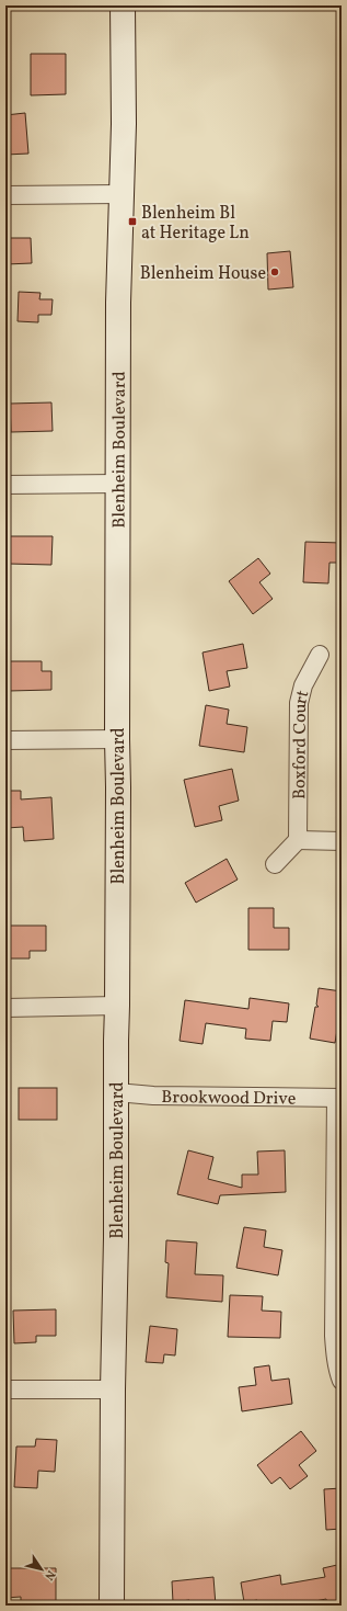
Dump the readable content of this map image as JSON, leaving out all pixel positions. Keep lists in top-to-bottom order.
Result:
{
  "streets": {
    "main road": ["Blenheim Boulevard"],
    "street": ["Boxford Court", "Brookwood Drive"]
  },
  "crossings": [
    ["Blenheim Boulevard", "Brookwood Drive"]
  ],
  "places": {
    "transit": ["Blenheim Bl at Heritage Ln"],
    "other": ["Blenheim House"]
  },
  "north": "bottom right"
}
